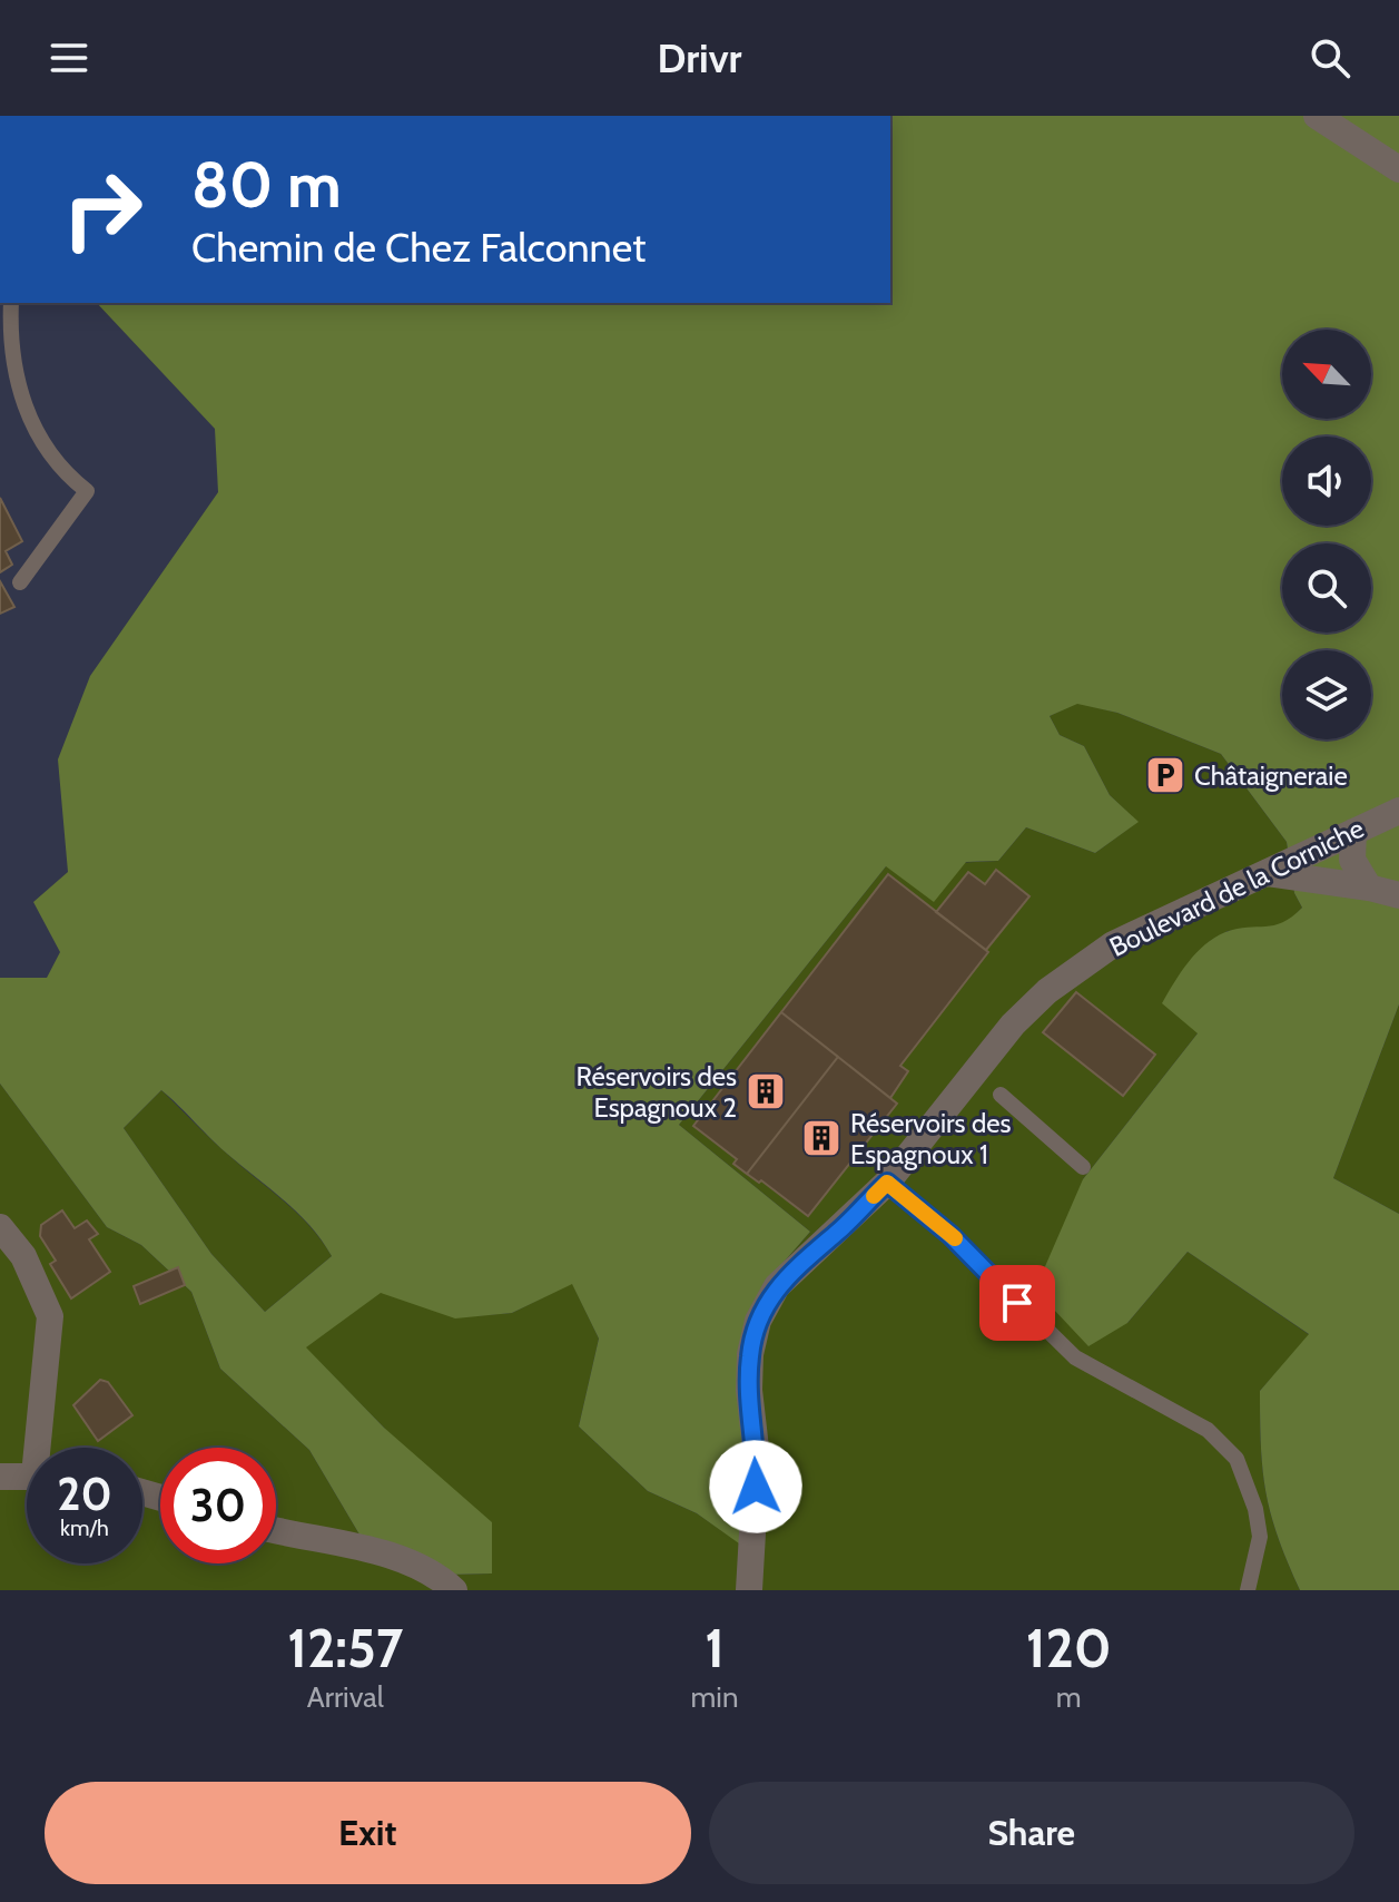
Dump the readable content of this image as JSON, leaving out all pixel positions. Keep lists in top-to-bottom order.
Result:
{
  "streets": {
    "street": ["Boulevard de la Corniche"]
  },
  "places": {
    "parking": ["Châtaigneraie"],
    "building": ["Réservoirs des Espagnoux 2", "Réservoirs des Espagnoux 1"]
  },
  "north": "top left",
  "page": {
    "header": "Drivr",
    "turn": ["80 m", "Chemin de Chez Falconnet"],
    "speed": "20 km/h",
    "limit": "30",
    "eta": [
      "12:57",
      "Arrival",
      "1",
      "min",
      "120",
      "m"
    ],
    "buttons": ["Exit", "Share"]
  }
}
